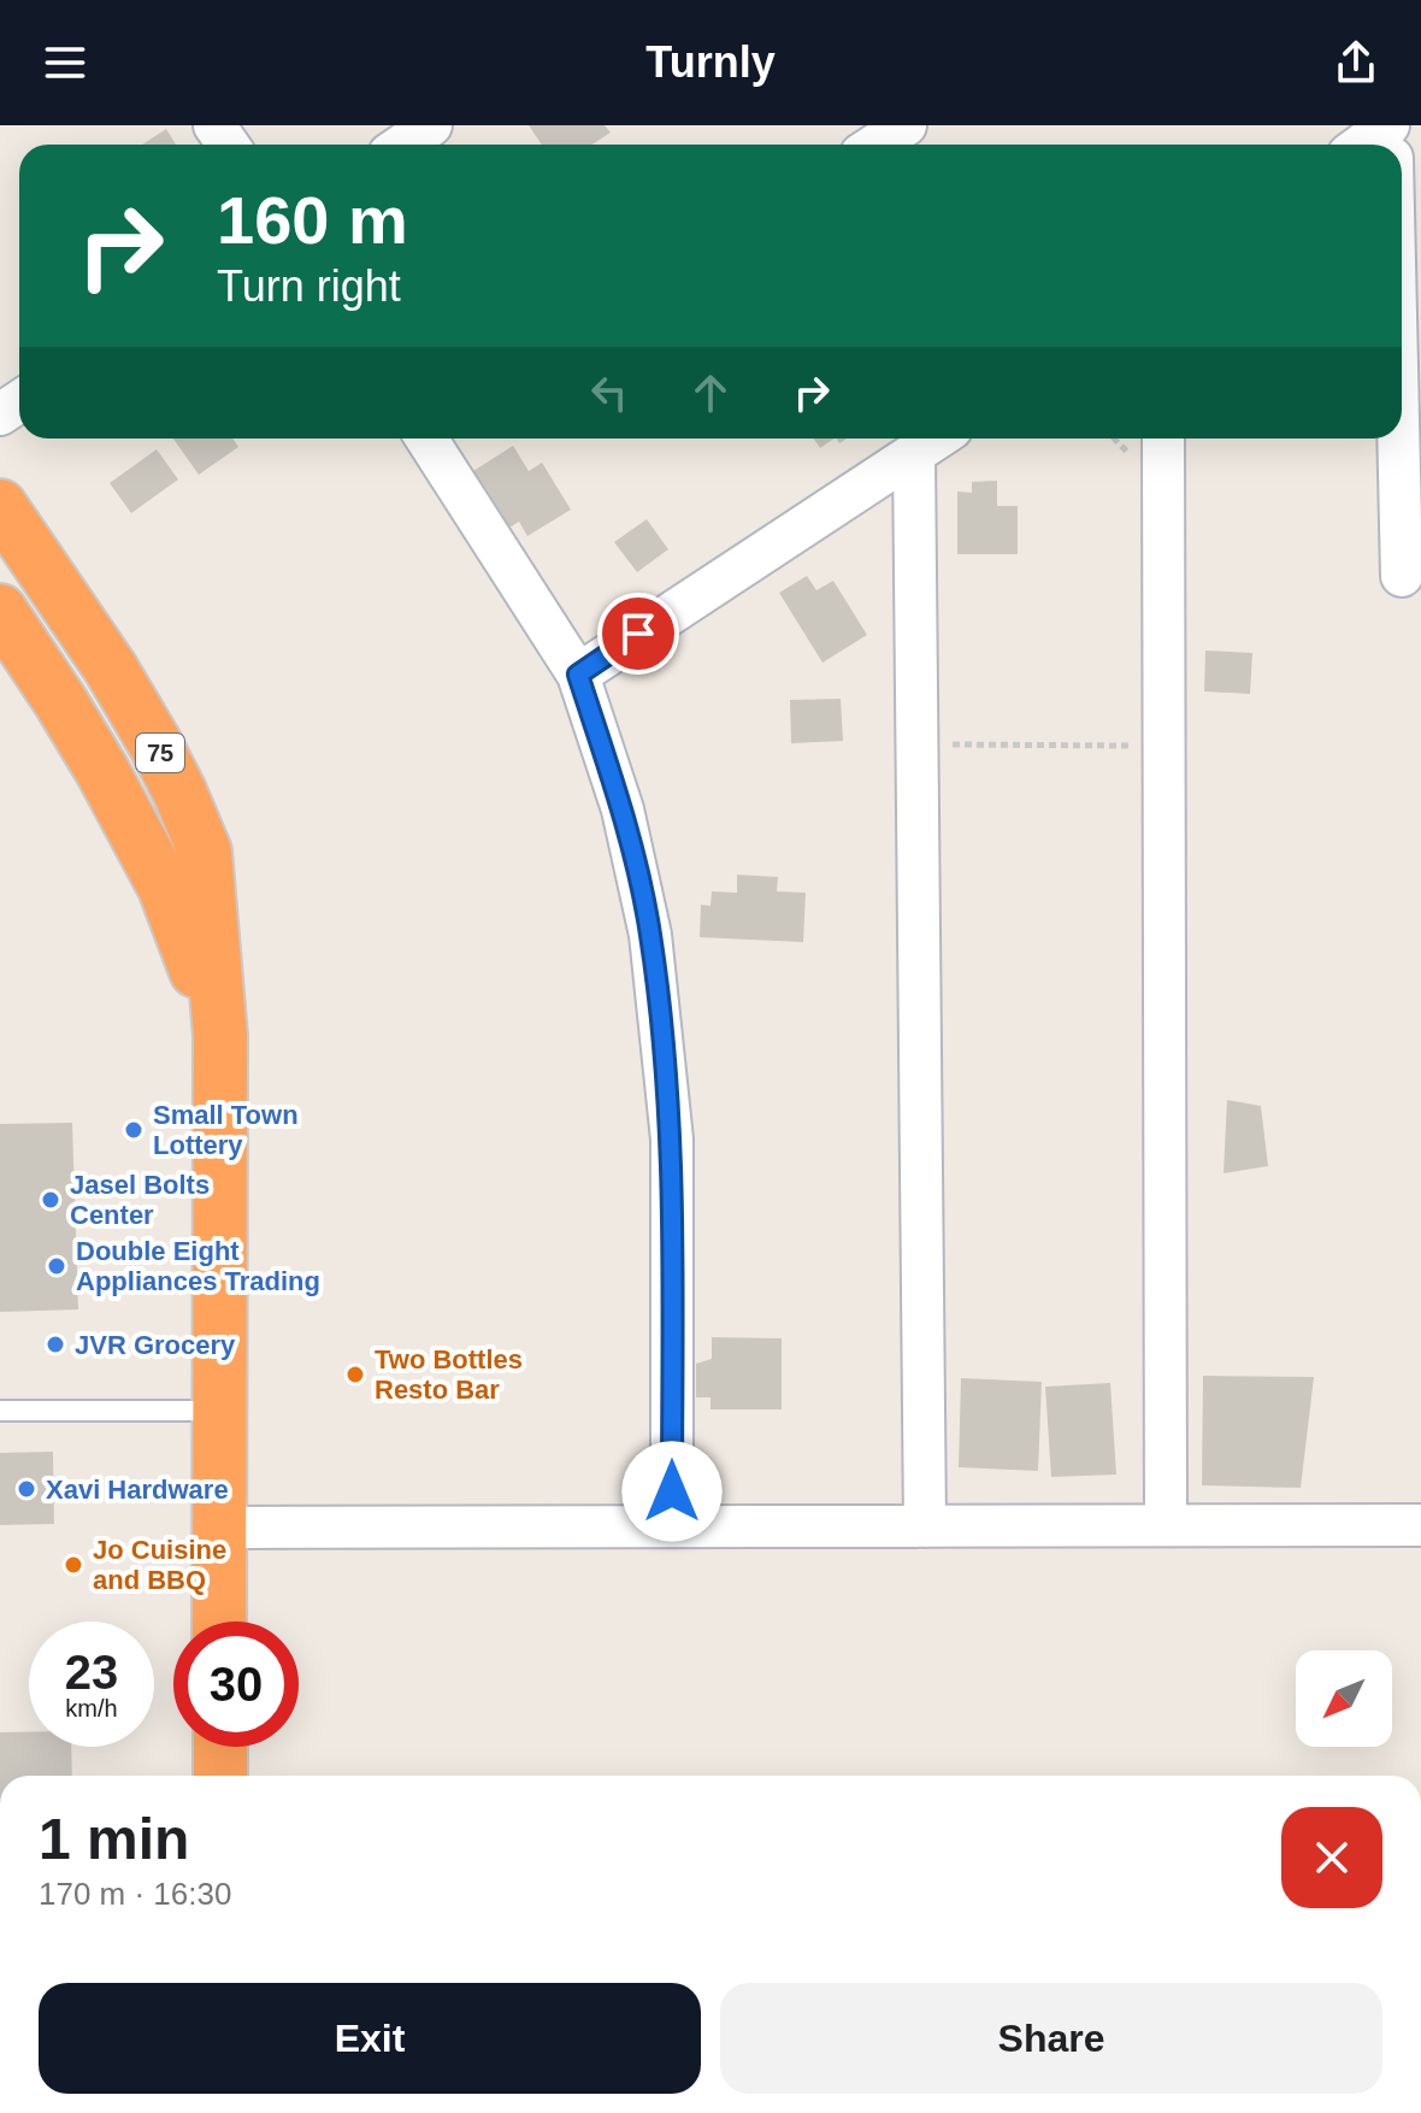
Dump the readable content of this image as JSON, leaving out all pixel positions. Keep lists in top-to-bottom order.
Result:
{
  "streets": {
    "highway": ["75"]
  },
  "places": [
    "Small Town Lottery",
    "Jasel Bolts Center",
    "Double Eight Appliances Trading",
    "JVR Grocery",
    "Two Bottles Resto Bar",
    "Xavi Hardware",
    "Jo Cuisine and BBQ"
  ],
  "north": "bottom left",
  "page": {
    "header": "Turnly",
    "turn": ["160 m", "Turn right"],
    "speed": "23 km/h",
    "limit": "30",
    "heading": ["1 min", "170 m · 16:30"],
    "buttons": ["Exit", "Share"]
  }
}
